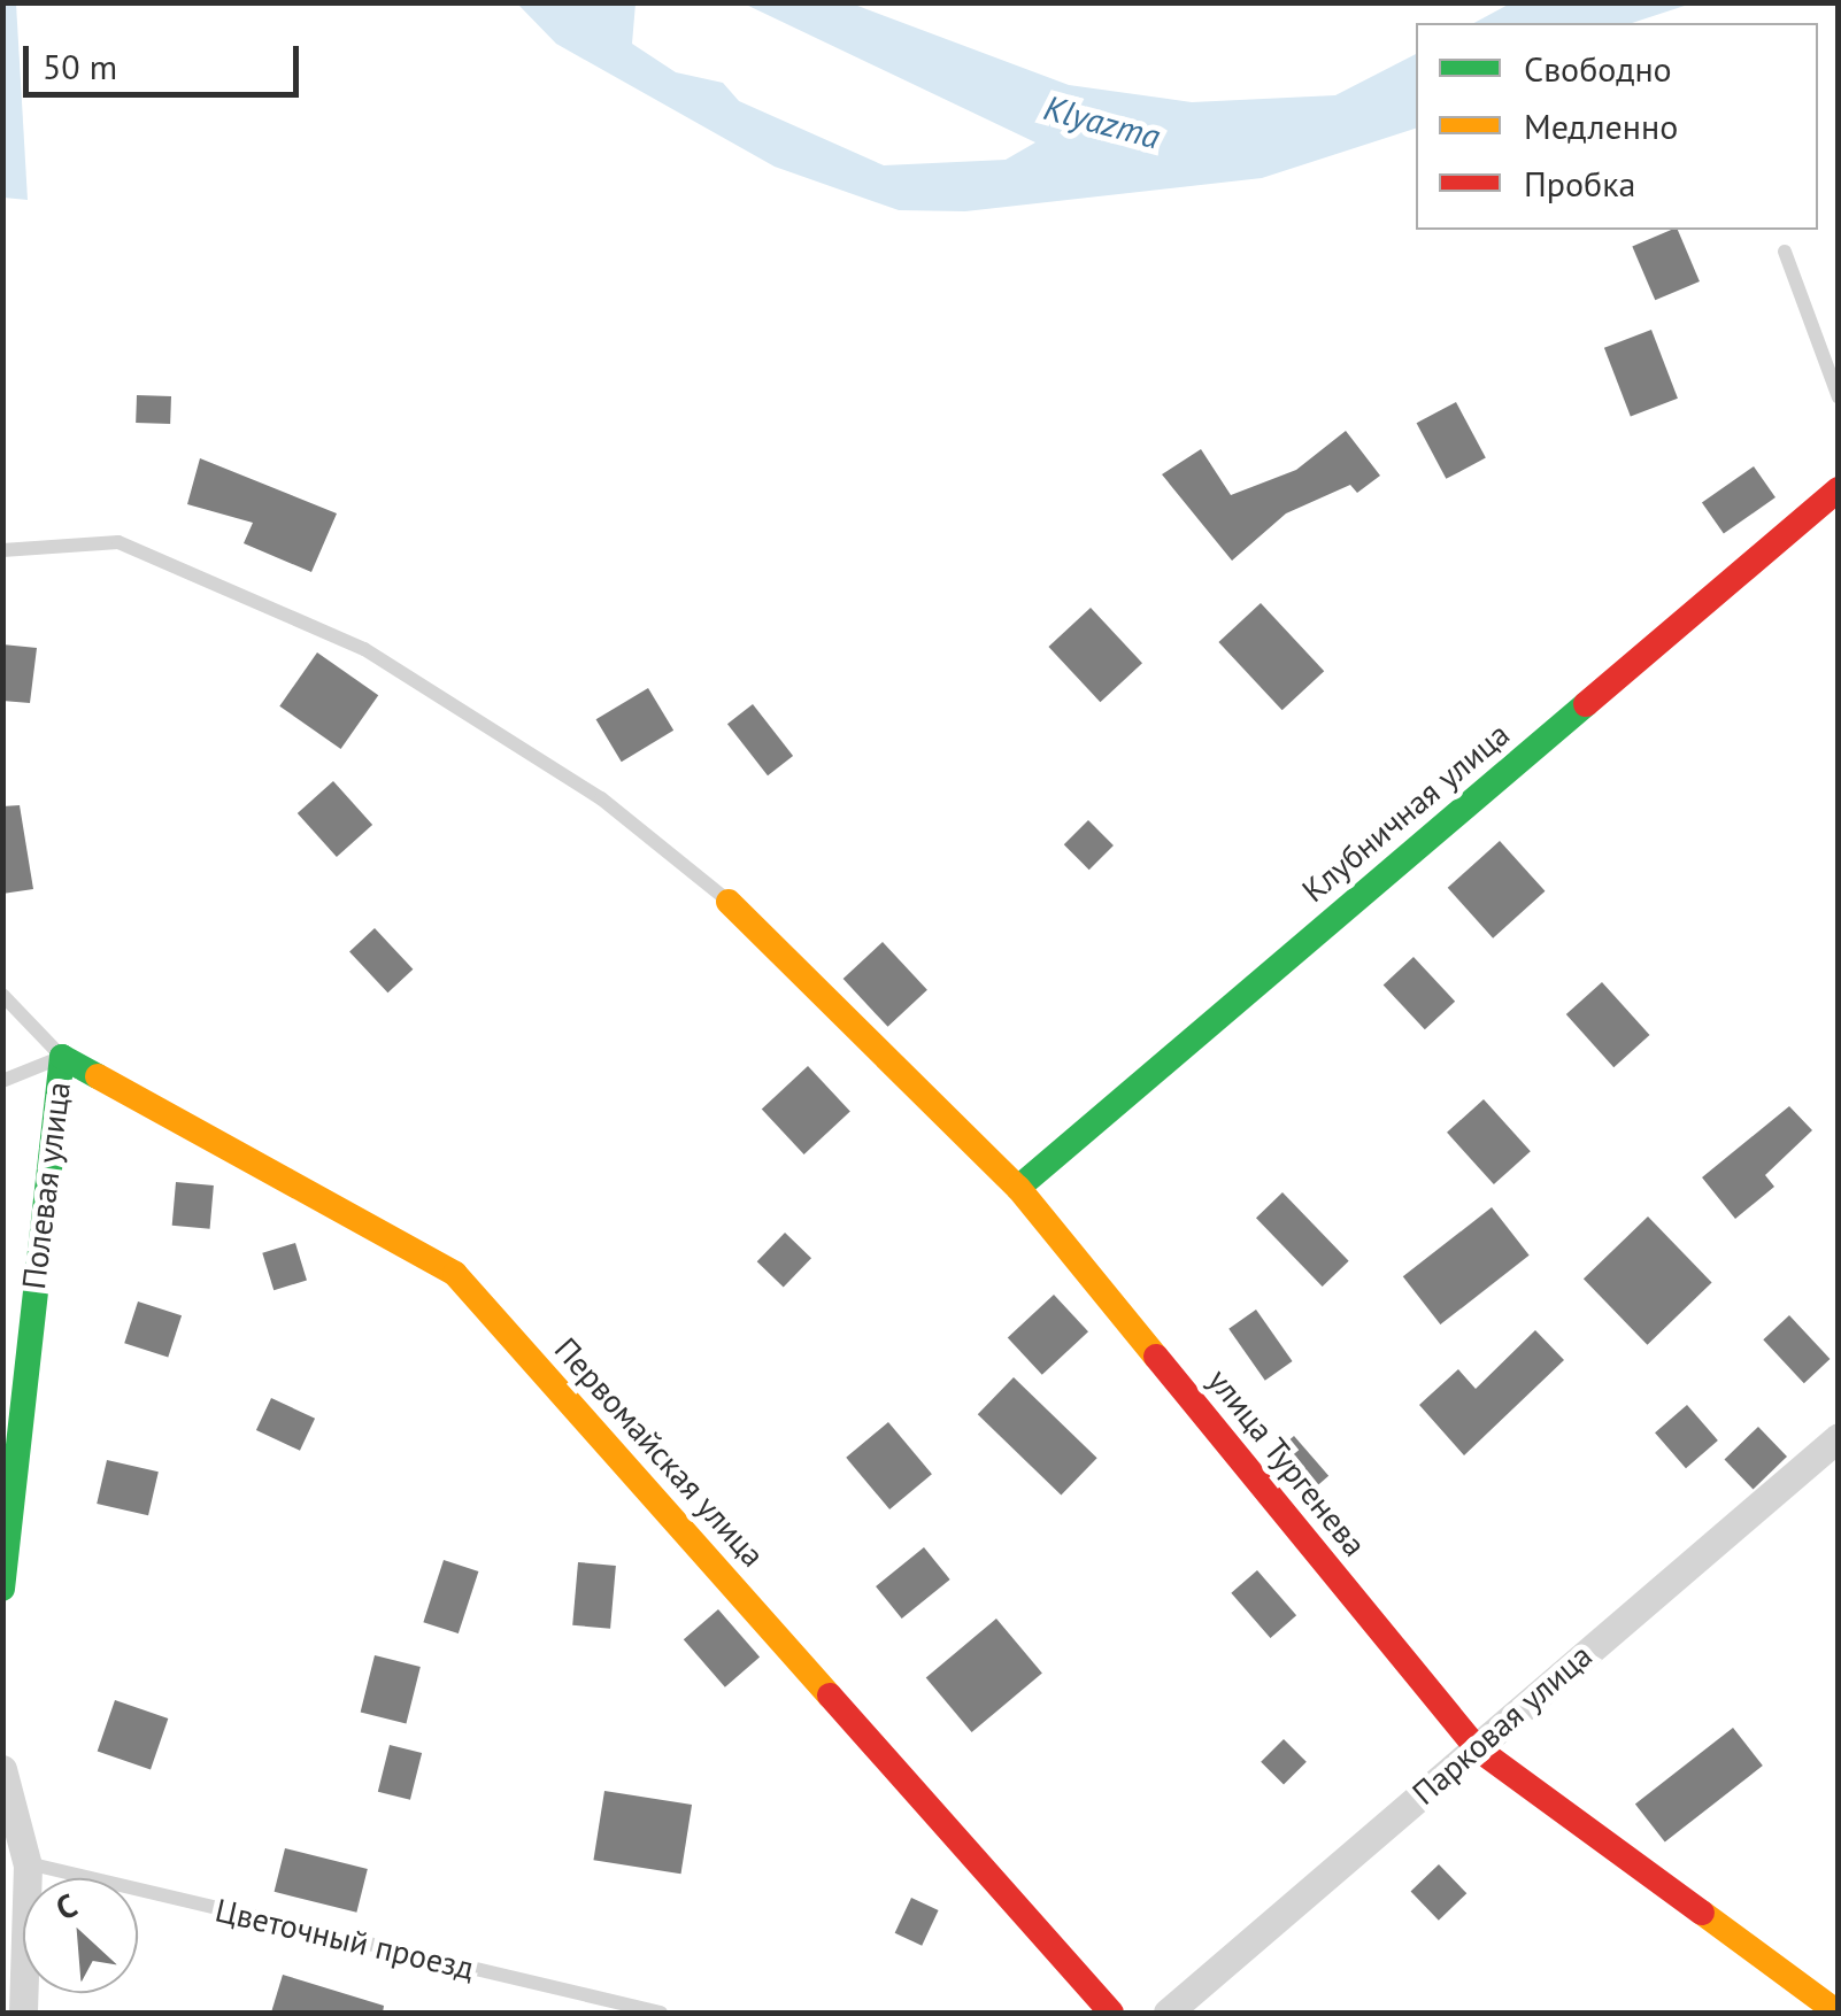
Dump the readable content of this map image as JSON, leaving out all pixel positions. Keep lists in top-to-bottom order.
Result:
{
  "streets": {
    "street": [
      "Клубничная улица",
      "Полевая улица",
      "Первомайская улица",
      "улица Тургенева",
      "Парковая улица"
    ],
    "lane": ["Цветочный проезд"]
  },
  "crossings": [
    ["Клубничная улица", "улица Тургенева"],
    ["Полевая улица", "Первомайская улица"],
    ["улица Тургенева", "Парковая улица"]
  ],
  "water": ["Klyazma"],
  "legend": ["Свободно", "Медленно", "Пробка"],
  "scale_bar": "50 m",
  "north": "top left"
}
